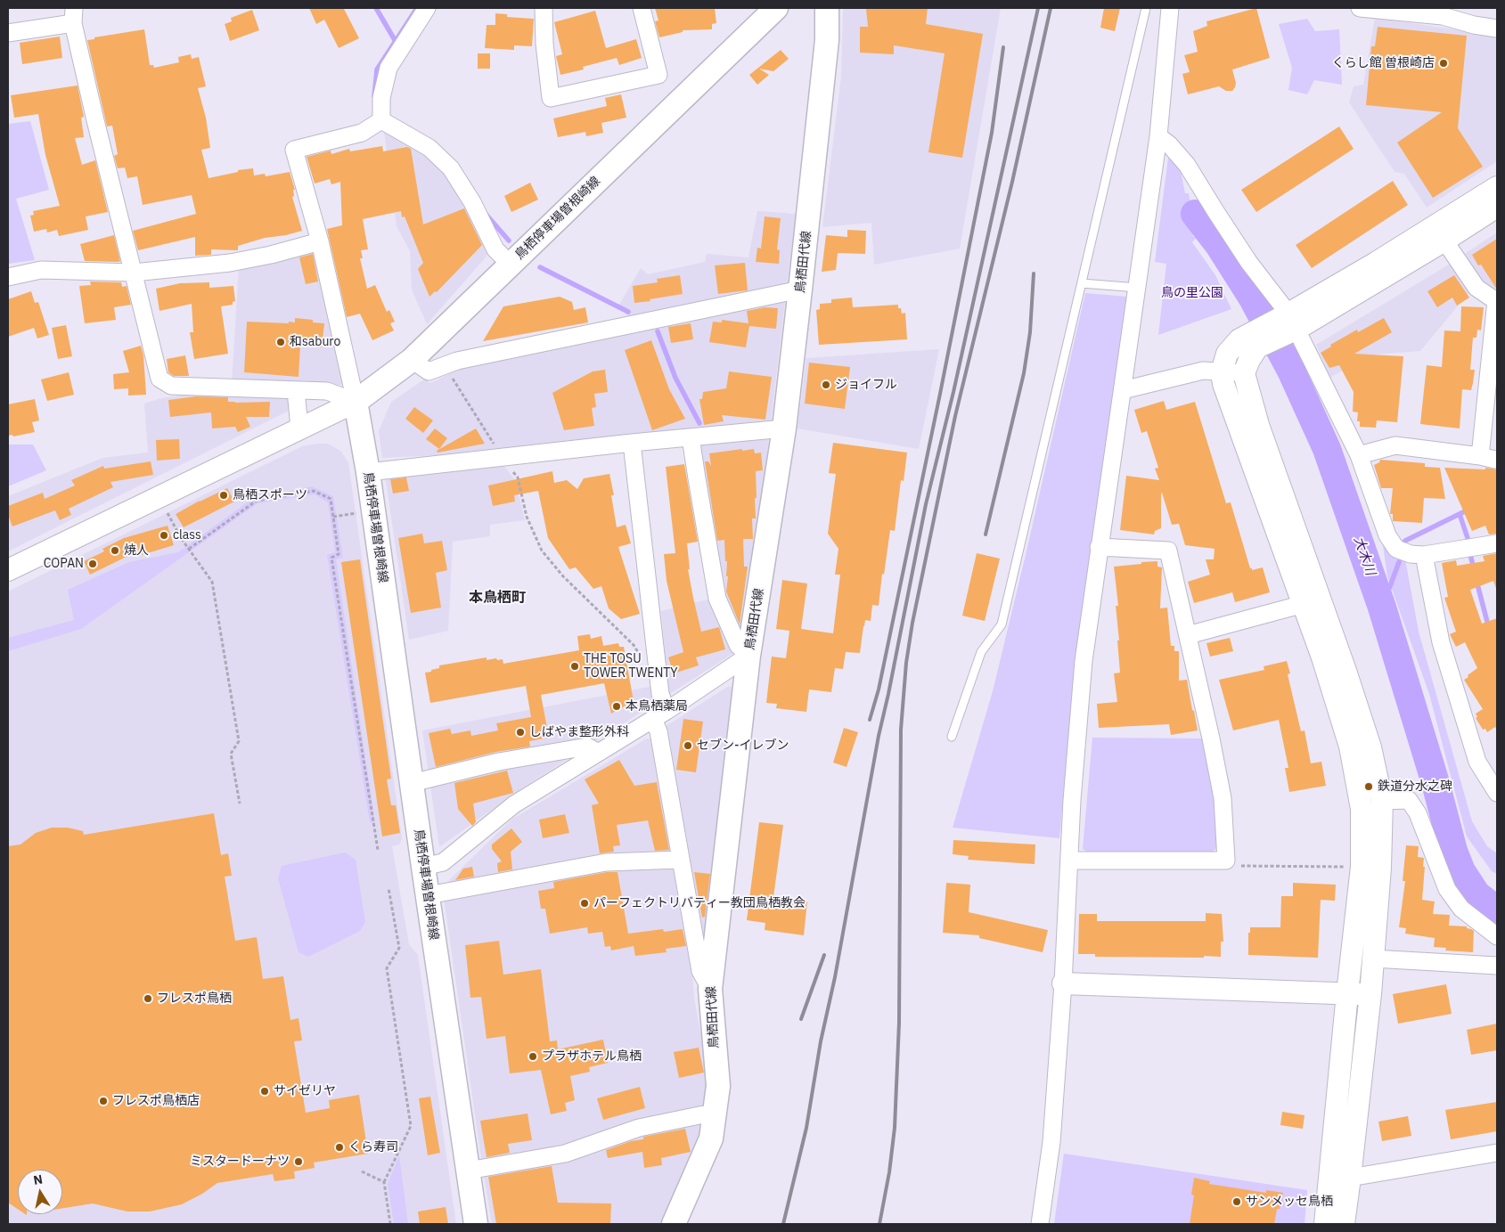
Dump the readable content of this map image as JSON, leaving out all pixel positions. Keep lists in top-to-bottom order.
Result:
{
  "streets": {
    "main road": ["鳥栖停車場曽根崎線", "鳥栖田代線"]
  },
  "districts": ["本鳥栖町"],
  "water": ["大木川"],
  "parks": ["鳥の里公園"],
  "places": [
    "くらし館 曽根崎店",
    "和saburo",
    "ジョイフル",
    "鳥栖スポーツ",
    "class",
    "焼人",
    "COPAN",
    "THE TOSU TOWER TWENTY",
    "本鳥栖薬局",
    "しばやま整形外科",
    "セブン-イレブン",
    "鉄道分水之碑",
    "パーフェクトリバティー教団鳥栖教会",
    "フレスポ鳥栖",
    "プラザホテル鳥栖",
    "サイゼリヤ",
    "フレスポ鳥栖店",
    "くら寿司",
    "ミスタードーナツ",
    "サンメッセ鳥栖"
  ],
  "north": "top"
}
